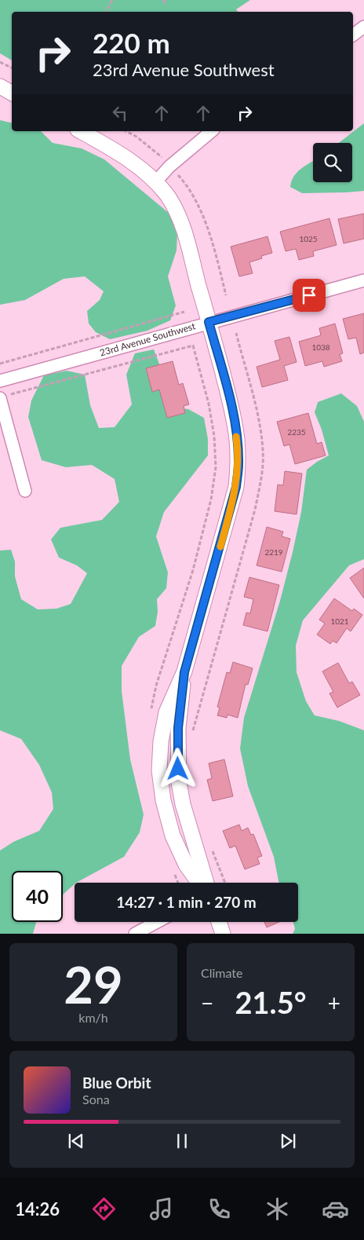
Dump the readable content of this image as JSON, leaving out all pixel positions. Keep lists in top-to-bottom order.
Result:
{
  "streets": {
    "street": ["23rd Avenue Southwest"]
  },
  "house_numbers": [
    "1025",
    "1038",
    "2235",
    "2219",
    "1021"
  ],
  "page": {
    "turn": ["220 m", "23rd Avenue Southwest"],
    "limit": "40",
    "trip": "14:27 · 1 min · 270 m",
    "tile": [
      ["29", "km/h"],
      "Climate"
    ],
    "heat": ["−", "21.5°", "+"],
    "song": ["Blue Orbit", "Sona"],
    "tabs": "14:26"
  }
}
